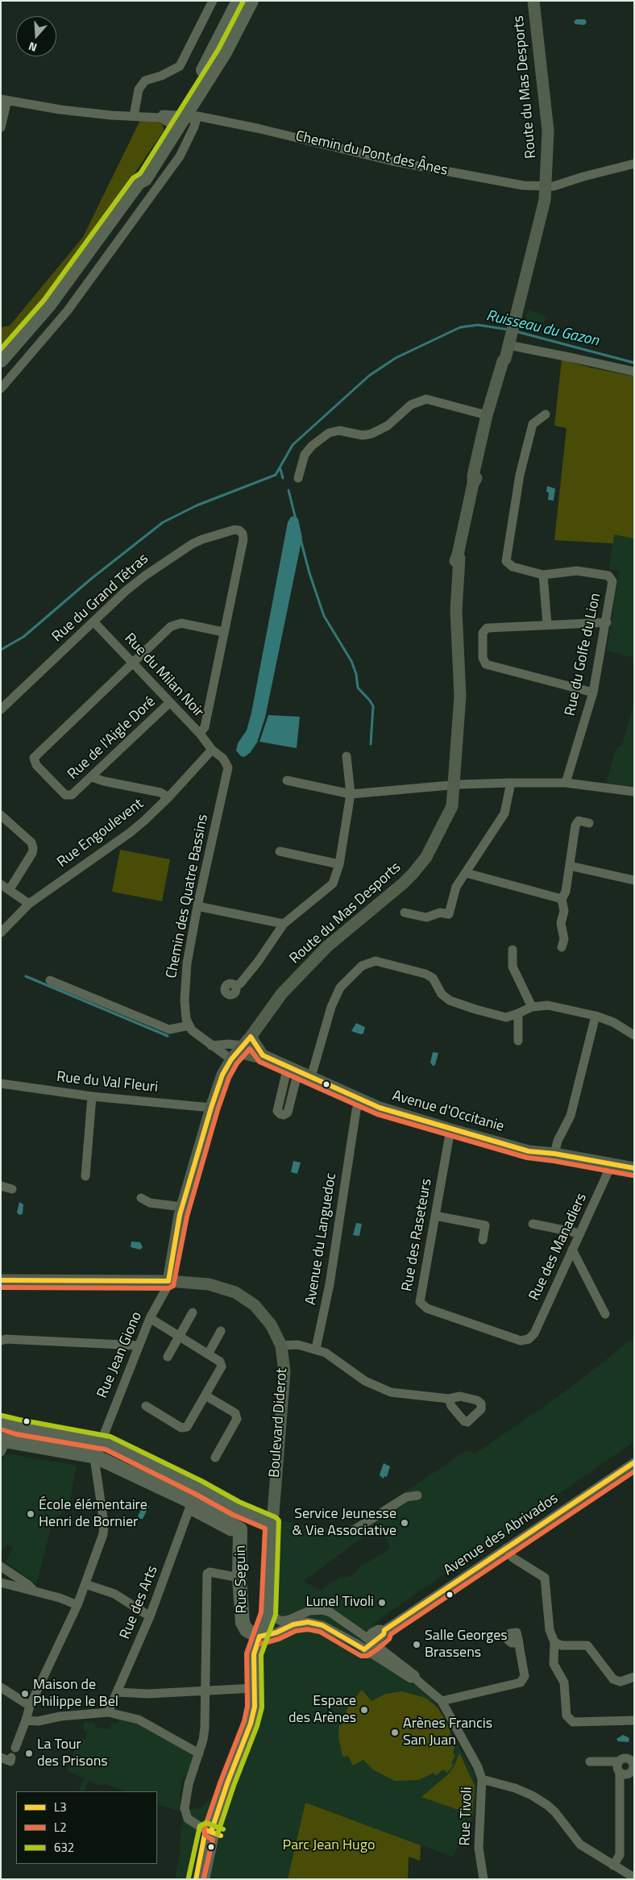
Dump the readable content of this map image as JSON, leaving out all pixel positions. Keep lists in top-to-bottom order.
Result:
{
  "streets": {
    "main road": ["Boulevard Diderot", "Rue Seguin"],
    "street": [
      "Route du Mas Desports",
      "Chemin du Pont des Ânes",
      "Rue du Grand Tétras",
      "Rue du Golfe du Lion",
      "Rue du Milan Noir",
      "Rue de l'Aigle Doré",
      "Rue Engoulevent",
      "Chemin des Quatre Bassins",
      "Rue du Val Fleuri",
      "Avenue d'Occitanie",
      "Rue des Raseteurs",
      "Avenue du Languedoc",
      "Rue des Manadiers",
      "Rue Jean Giono",
      "Avenue des Abrivados",
      "Rue des Arts",
      "Rue Tivoli"
    ]
  },
  "crossings": [
    ["Route du Mas Desports", "Chemin du Pont des Ânes"],
    ["Route du Mas Desports", "Rue du Val Fleuri"],
    ["Route du Mas Desports", "Avenue d'Occitanie"],
    ["Route du Mas Desports", "Rue Jean Giono"],
    ["Route du Mas Desports", "Boulevard Diderot"],
    ["Rue du Grand Tétras", "Rue du Milan Noir"],
    ["Rue du Milan Noir", "Rue de l'Aigle Doré"],
    ["Rue du Milan Noir", "Rue Engoulevent"],
    ["Rue du Milan Noir", "Chemin des Quatre Bassins"],
    ["Rue Engoulevent", "Chemin des Quatre Bassins"],
    ["Avenue d'Occitanie", "Rue des Raseteurs"],
    ["Avenue d'Occitanie", "Avenue du Languedoc"],
    ["Avenue d'Occitanie", "Rue des Manadiers"],
    ["Rue des Raseteurs", "Rue des Manadiers"],
    ["Rue Jean Giono", "Boulevard Diderot"],
    ["Boulevard Diderot", "Rue Seguin"],
    ["Boulevard Diderot", "Rue Tivoli"],
    ["Avenue des Abrivados", "Rue Tivoli"],
    ["Rue Seguin", "Rue des Arts"],
    ["Rue Seguin", "Rue Tivoli"]
  ],
  "water": ["Ruisseau du Gazon"],
  "parks": ["Parc Jean Hugo"],
  "places": [
    "École élémentaire Henri de Bornier",
    "Service Jeunesse & Vie Associative",
    "Lunel Tivoli",
    "Salle Georges Brassens",
    "Maison de Philippe le Bel",
    "Espace des Arènes",
    "Arènes Francis San Juan",
    "La Tour des Prisons"
  ],
  "lines": ["transit line 632", "transit line L3", "transit line L2"],
  "legend": ["L3", "L2", "632"],
  "north": "bottom"
}
